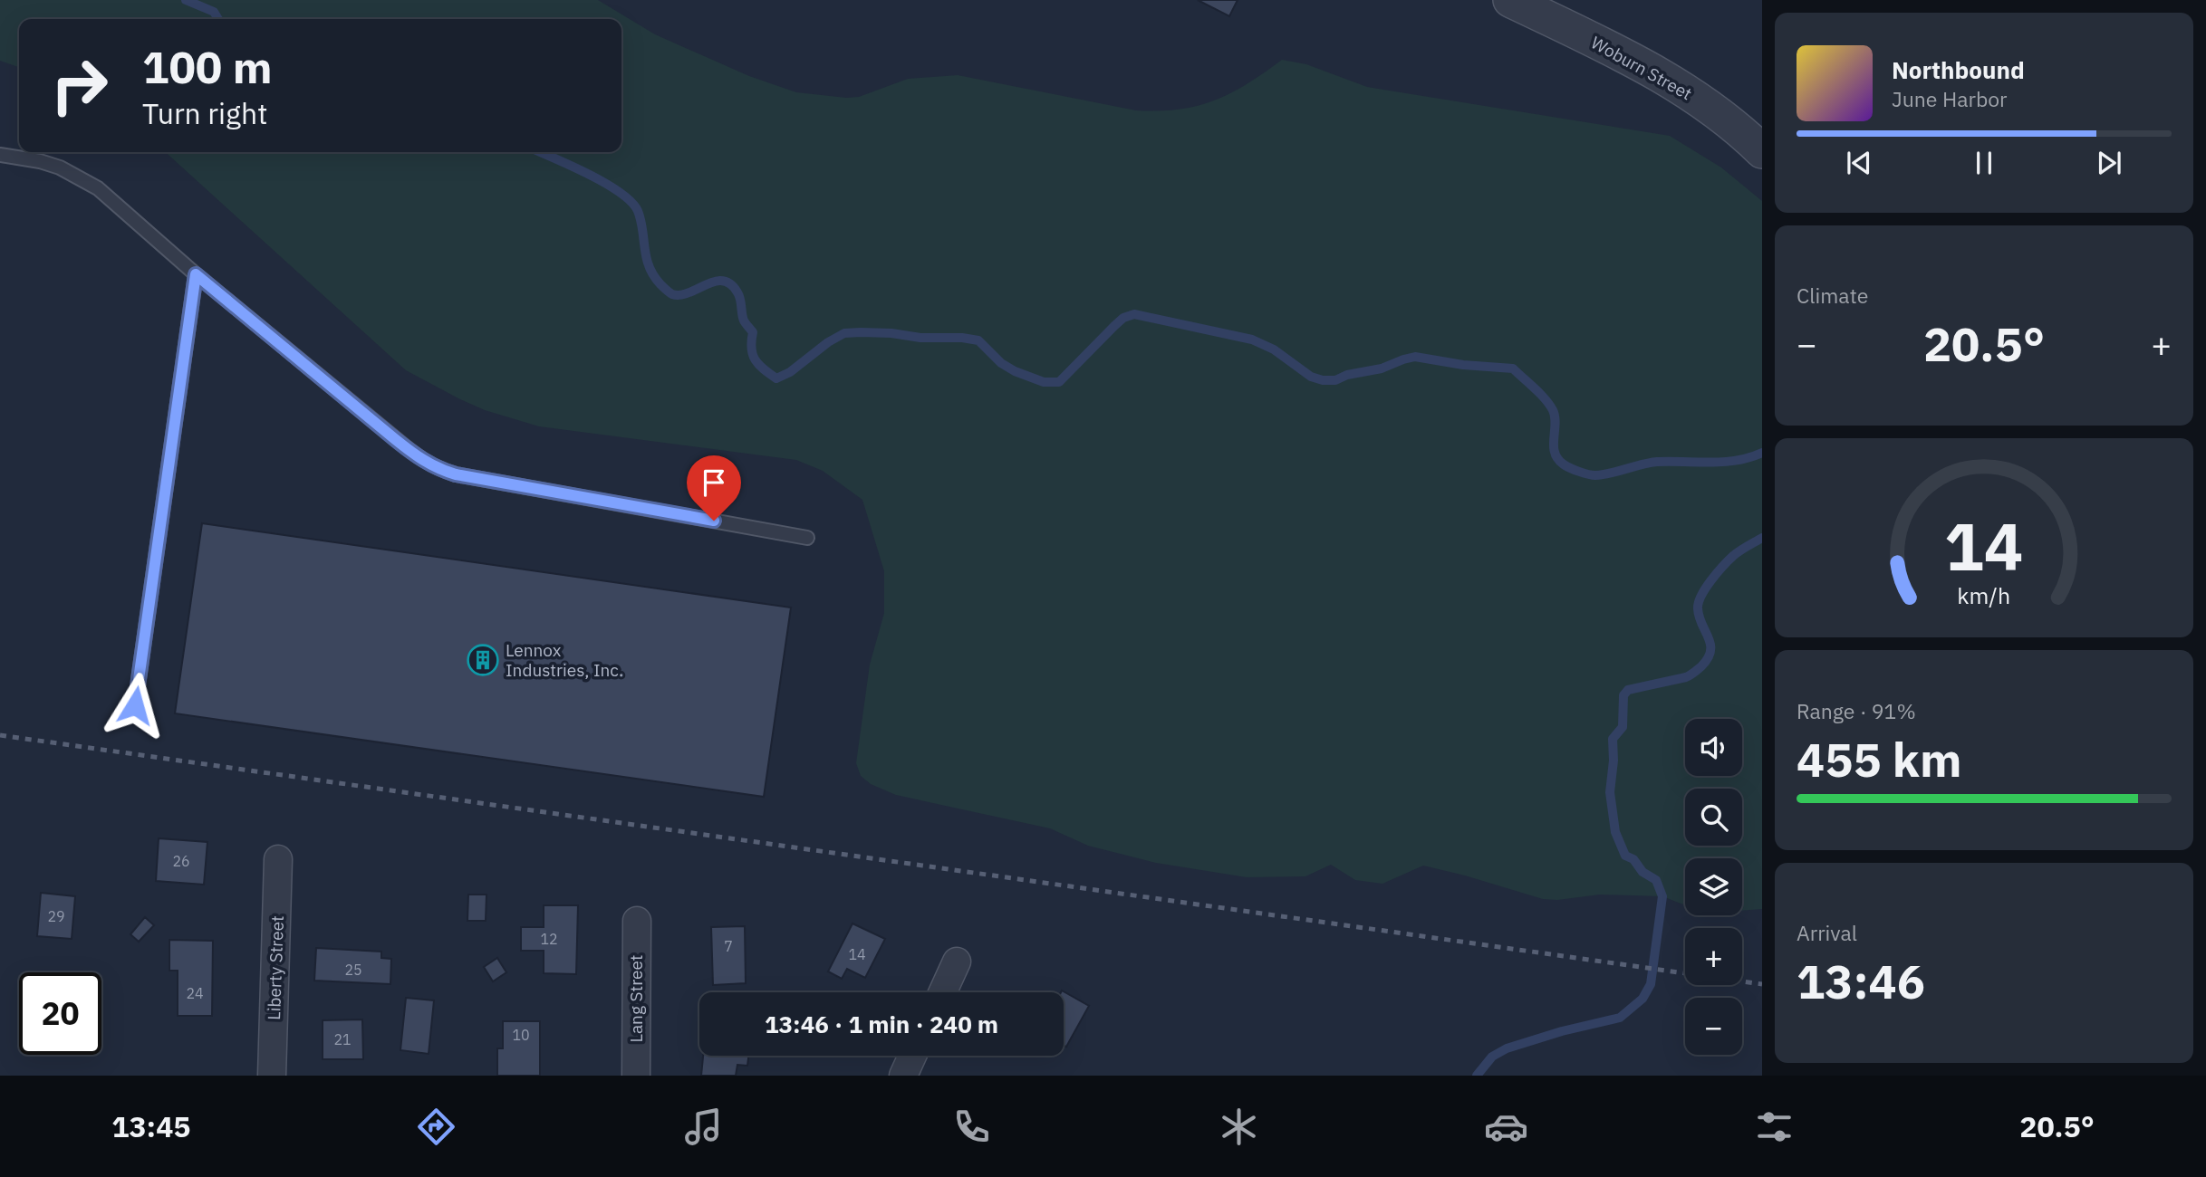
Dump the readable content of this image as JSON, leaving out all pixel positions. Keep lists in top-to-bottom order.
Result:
{
  "streets": {
    "street": ["Woburn Street", "Liberty Street", "Lang Street"]
  },
  "places": {
    "building": ["Lennox Industries, Inc."]
  },
  "house_numbers": [
    "26",
    "29",
    "12",
    "7",
    "14",
    "25",
    "24",
    "10",
    "21"
  ],
  "page": {
    "turn": ["100 m", "Turn right"],
    "song": ["Northbound", "June Harbor"],
    "tile": [
      "Climate",
      ["Range · 91%", "455 km"],
      ["Arrival", "13:46"]
    ],
    "heat": ["−", "20.5°", "+"],
    "map_buttons": ["+", "−"],
    "limit": "20",
    "trip": "13:46 · 1 min · 240 m",
    "tabs": ["13:45", "20.5°"],
    "gauge": ["14", "km/h"]
  }
}
